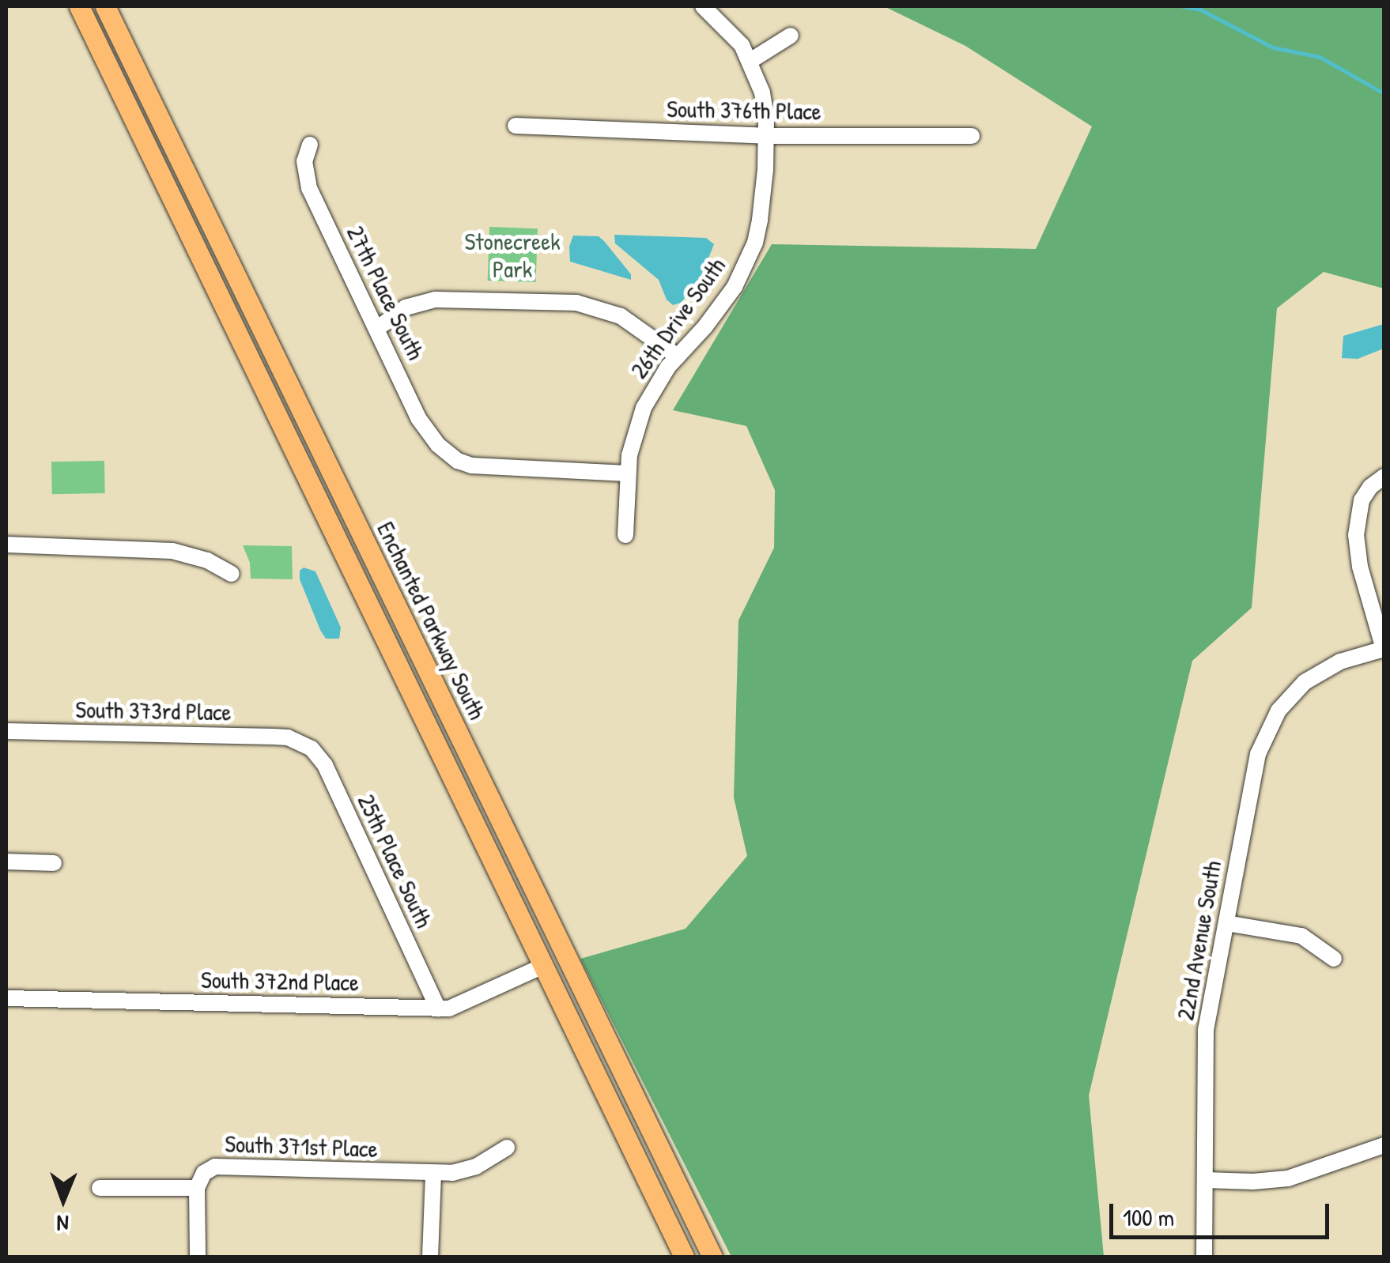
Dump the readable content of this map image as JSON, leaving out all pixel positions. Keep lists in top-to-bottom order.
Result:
{
  "streets": {
    "main road": ["Enchanted Parkway South"],
    "street": [
      "South 376th Place",
      "27th Place South",
      "26th Drive South",
      "South 373rd Place",
      "25th Place South",
      "22nd Avenue South",
      "South 372nd Place",
      "South 371st Place"
    ]
  },
  "crossings": [
    ["South 376th Place", "26th Drive South"],
    ["27th Place South", "26th Drive South"],
    ["Enchanted Parkway South", "South 372nd Place"],
    ["South 373rd Place", "25th Place South"],
    ["25th Place South", "South 372nd Place"]
  ],
  "parks": ["Stonecreek Park"],
  "scale_bar": "100 m",
  "north": "bottom"
}
